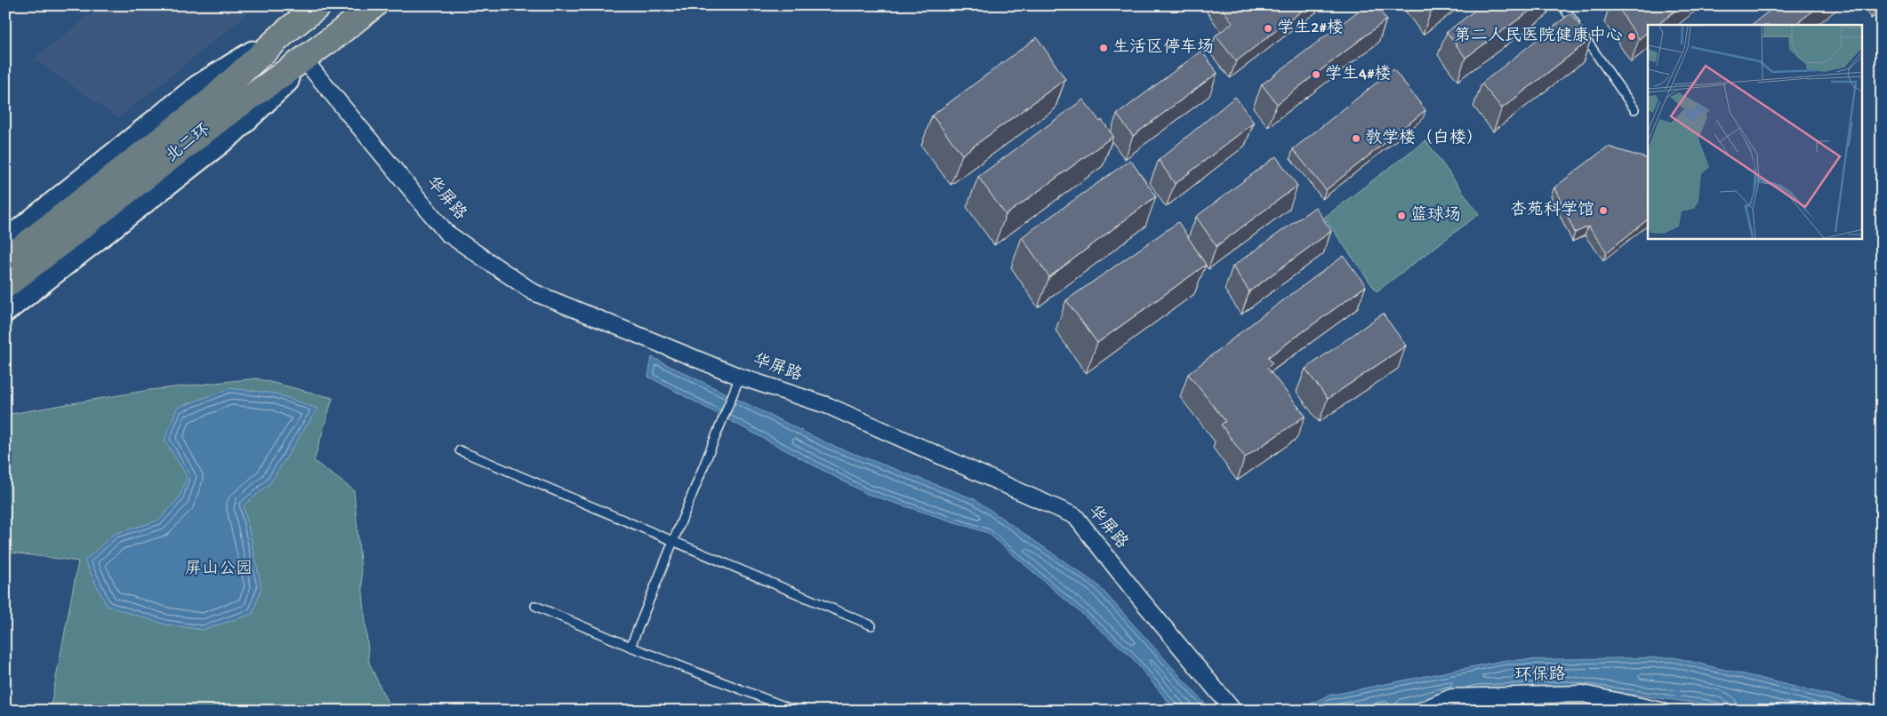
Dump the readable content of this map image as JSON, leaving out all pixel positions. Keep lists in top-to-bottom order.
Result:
{
  "streets": {
    "highway": ["北二环"],
    "street": ["华屏路", "环保路"]
  },
  "parks": ["屏山公园"],
  "places": [
    "学生2#楼",
    "第二人民医院健康中心",
    "生活区停车场",
    "学生4#楼",
    "教学楼（白楼）",
    "杏苑科学馆",
    "篮球场"
  ]
}
